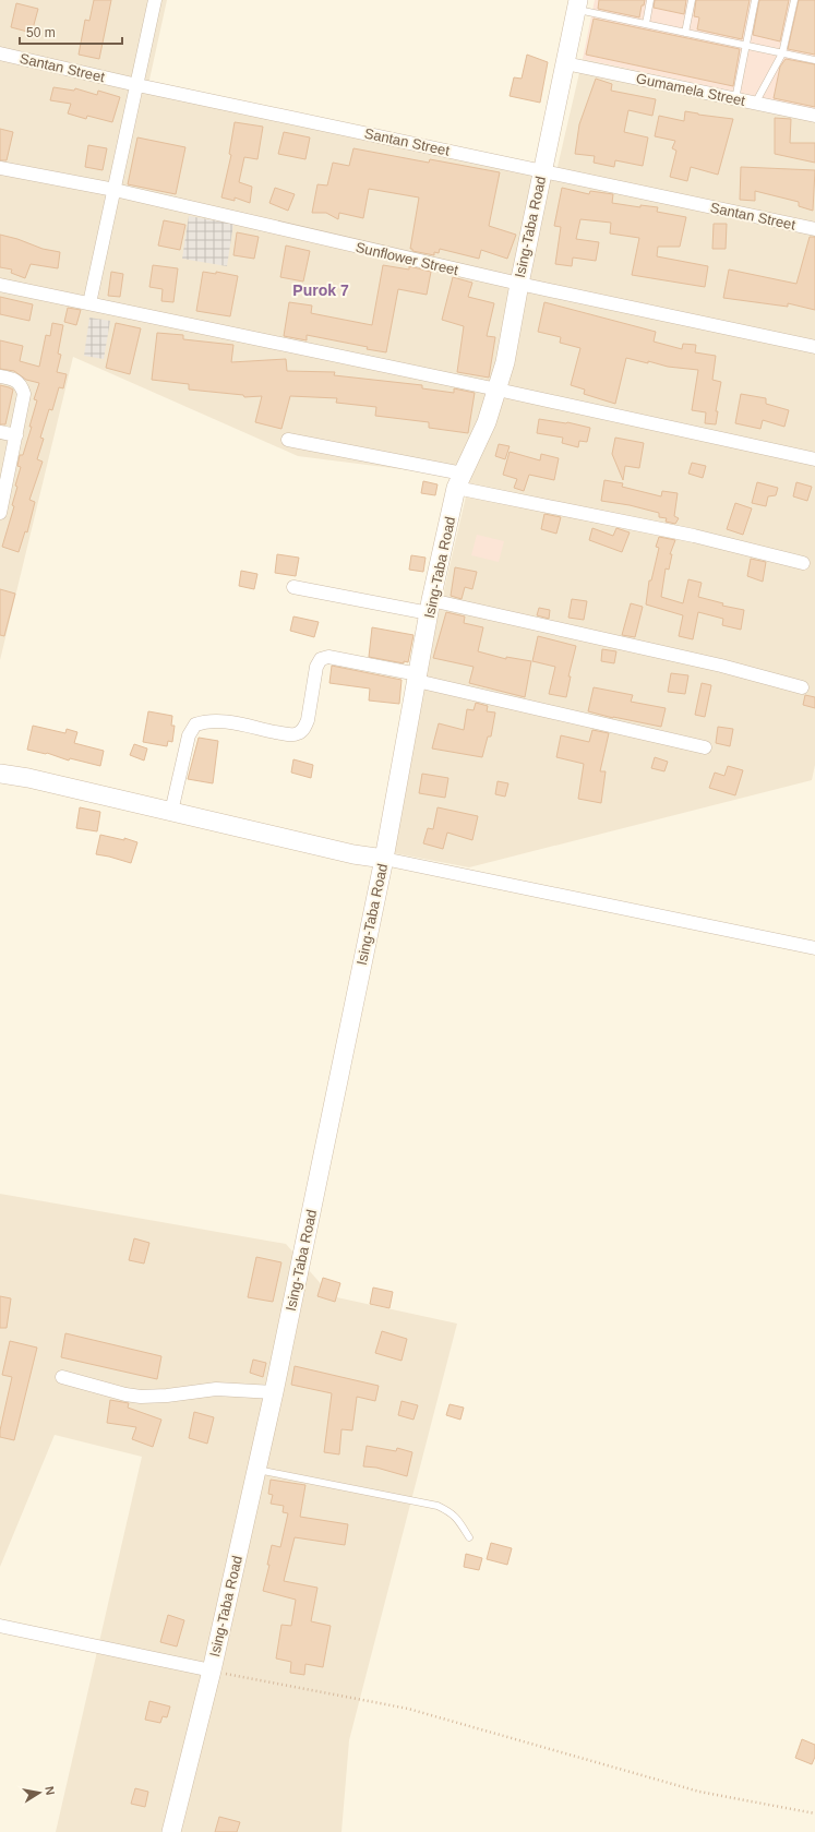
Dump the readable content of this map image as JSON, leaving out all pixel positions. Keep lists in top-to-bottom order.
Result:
{
  "streets": {
    "street": [
      "Santan Street",
      "Gumamela Street",
      "Ising-Taba Road",
      "Sunflower Street"
    ]
  },
  "crossings": [
    ["Santan Street", "Ising-Taba Road"],
    ["Gumamela Street", "Ising-Taba Road"],
    ["Ising-Taba Road", "Sunflower Street"]
  ],
  "districts": ["Purok 7"],
  "scale_bar": "50 m",
  "north": "right"
}
